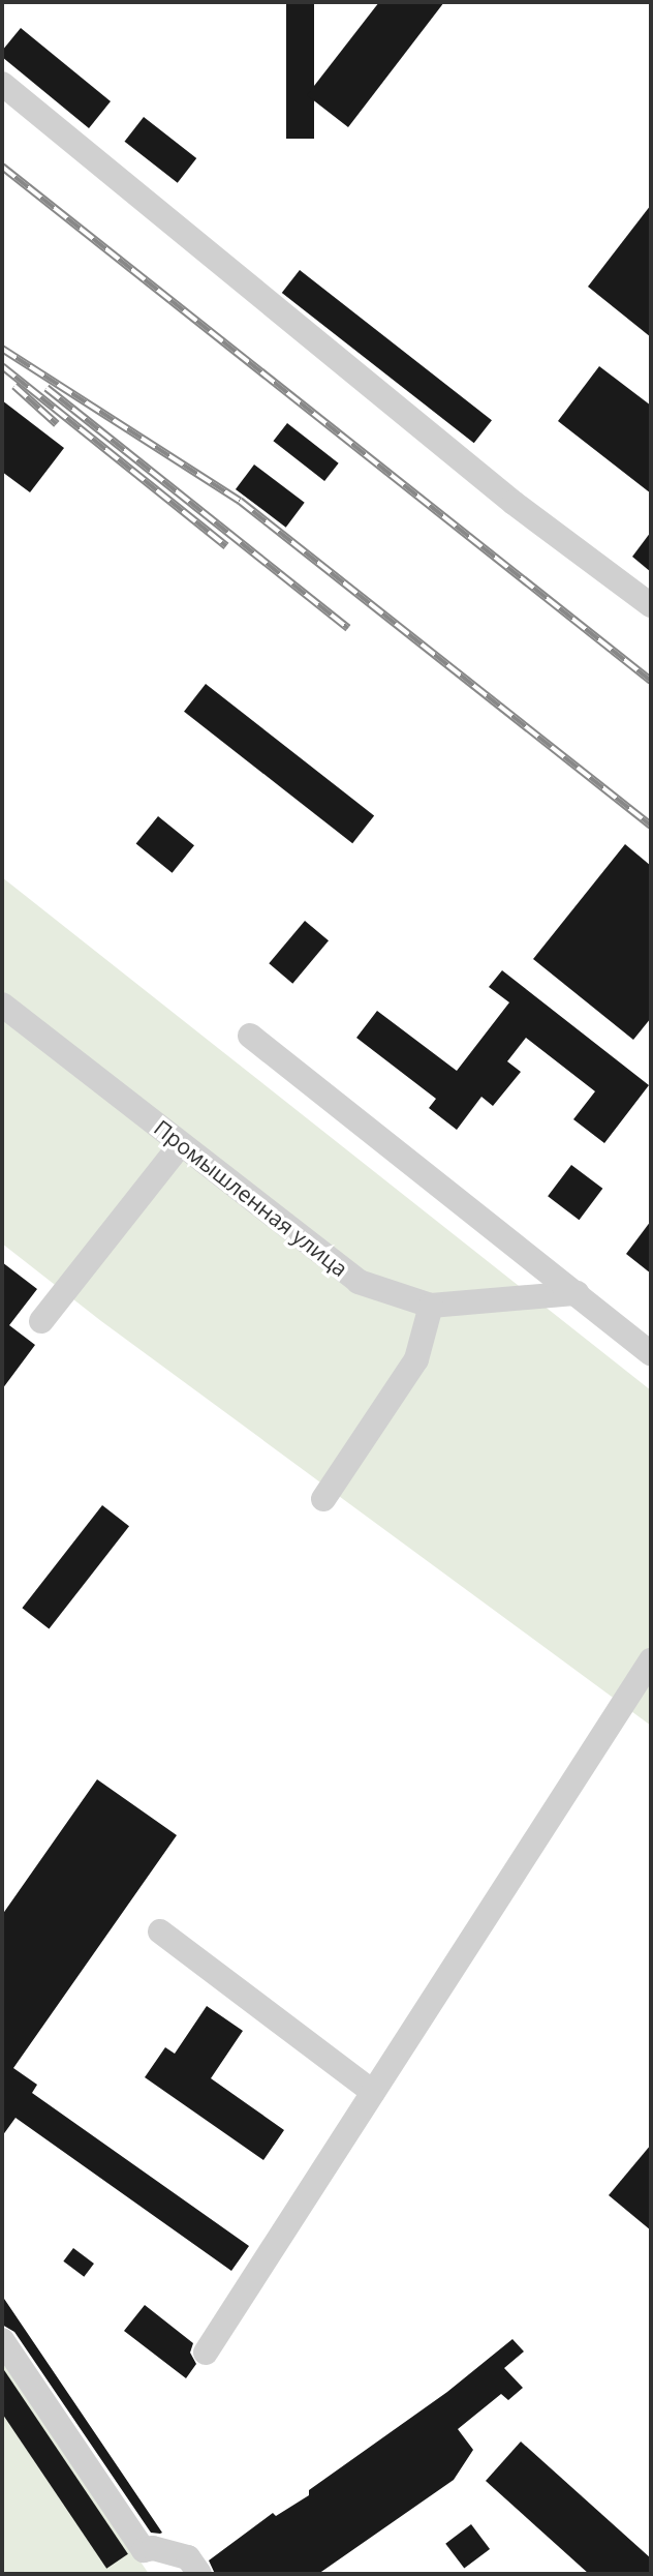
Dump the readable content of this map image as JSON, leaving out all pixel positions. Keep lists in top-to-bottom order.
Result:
{
  "streets": {
    "street": ["Промышленная улица"]
  }
}
